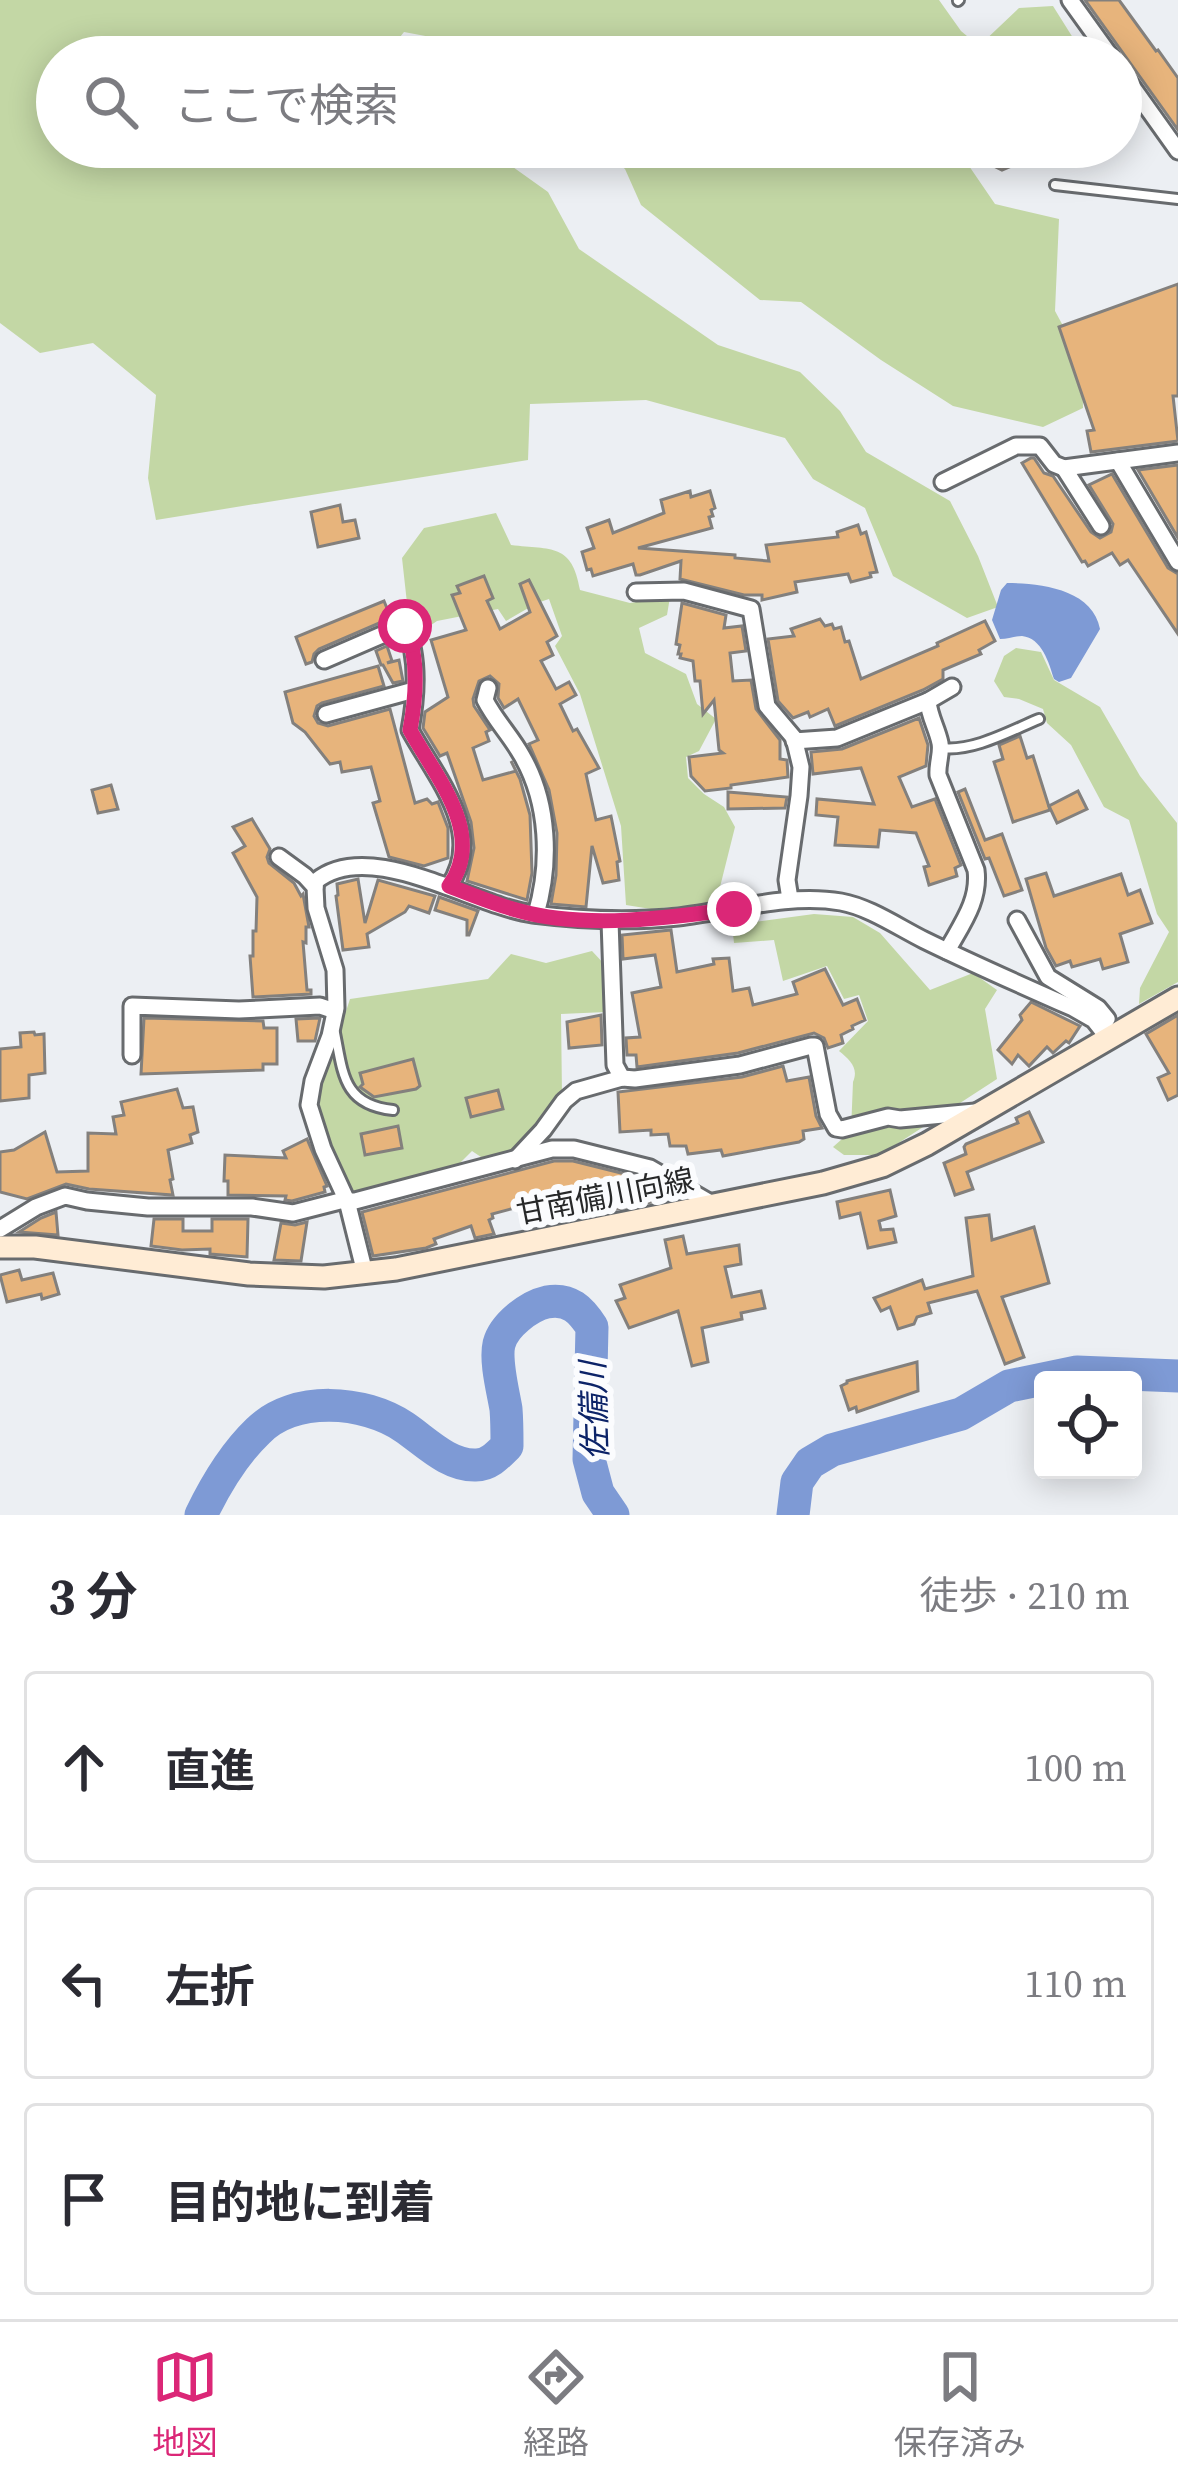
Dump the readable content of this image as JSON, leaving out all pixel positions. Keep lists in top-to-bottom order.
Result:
{
  "streets": {
    "main road": ["甘南備川向線"]
  },
  "water": ["佐備川"],
  "page": {
    "search": "ここで検索",
    "heading": ["3 分", "徒歩 · 210 m"],
    "list": [
      ["直進", "100 m"],
      ["左折", "110 m"],
      "目的地に到着"
    ],
    "nav": ["地図", "経路", "保存済み"]
  }
}
